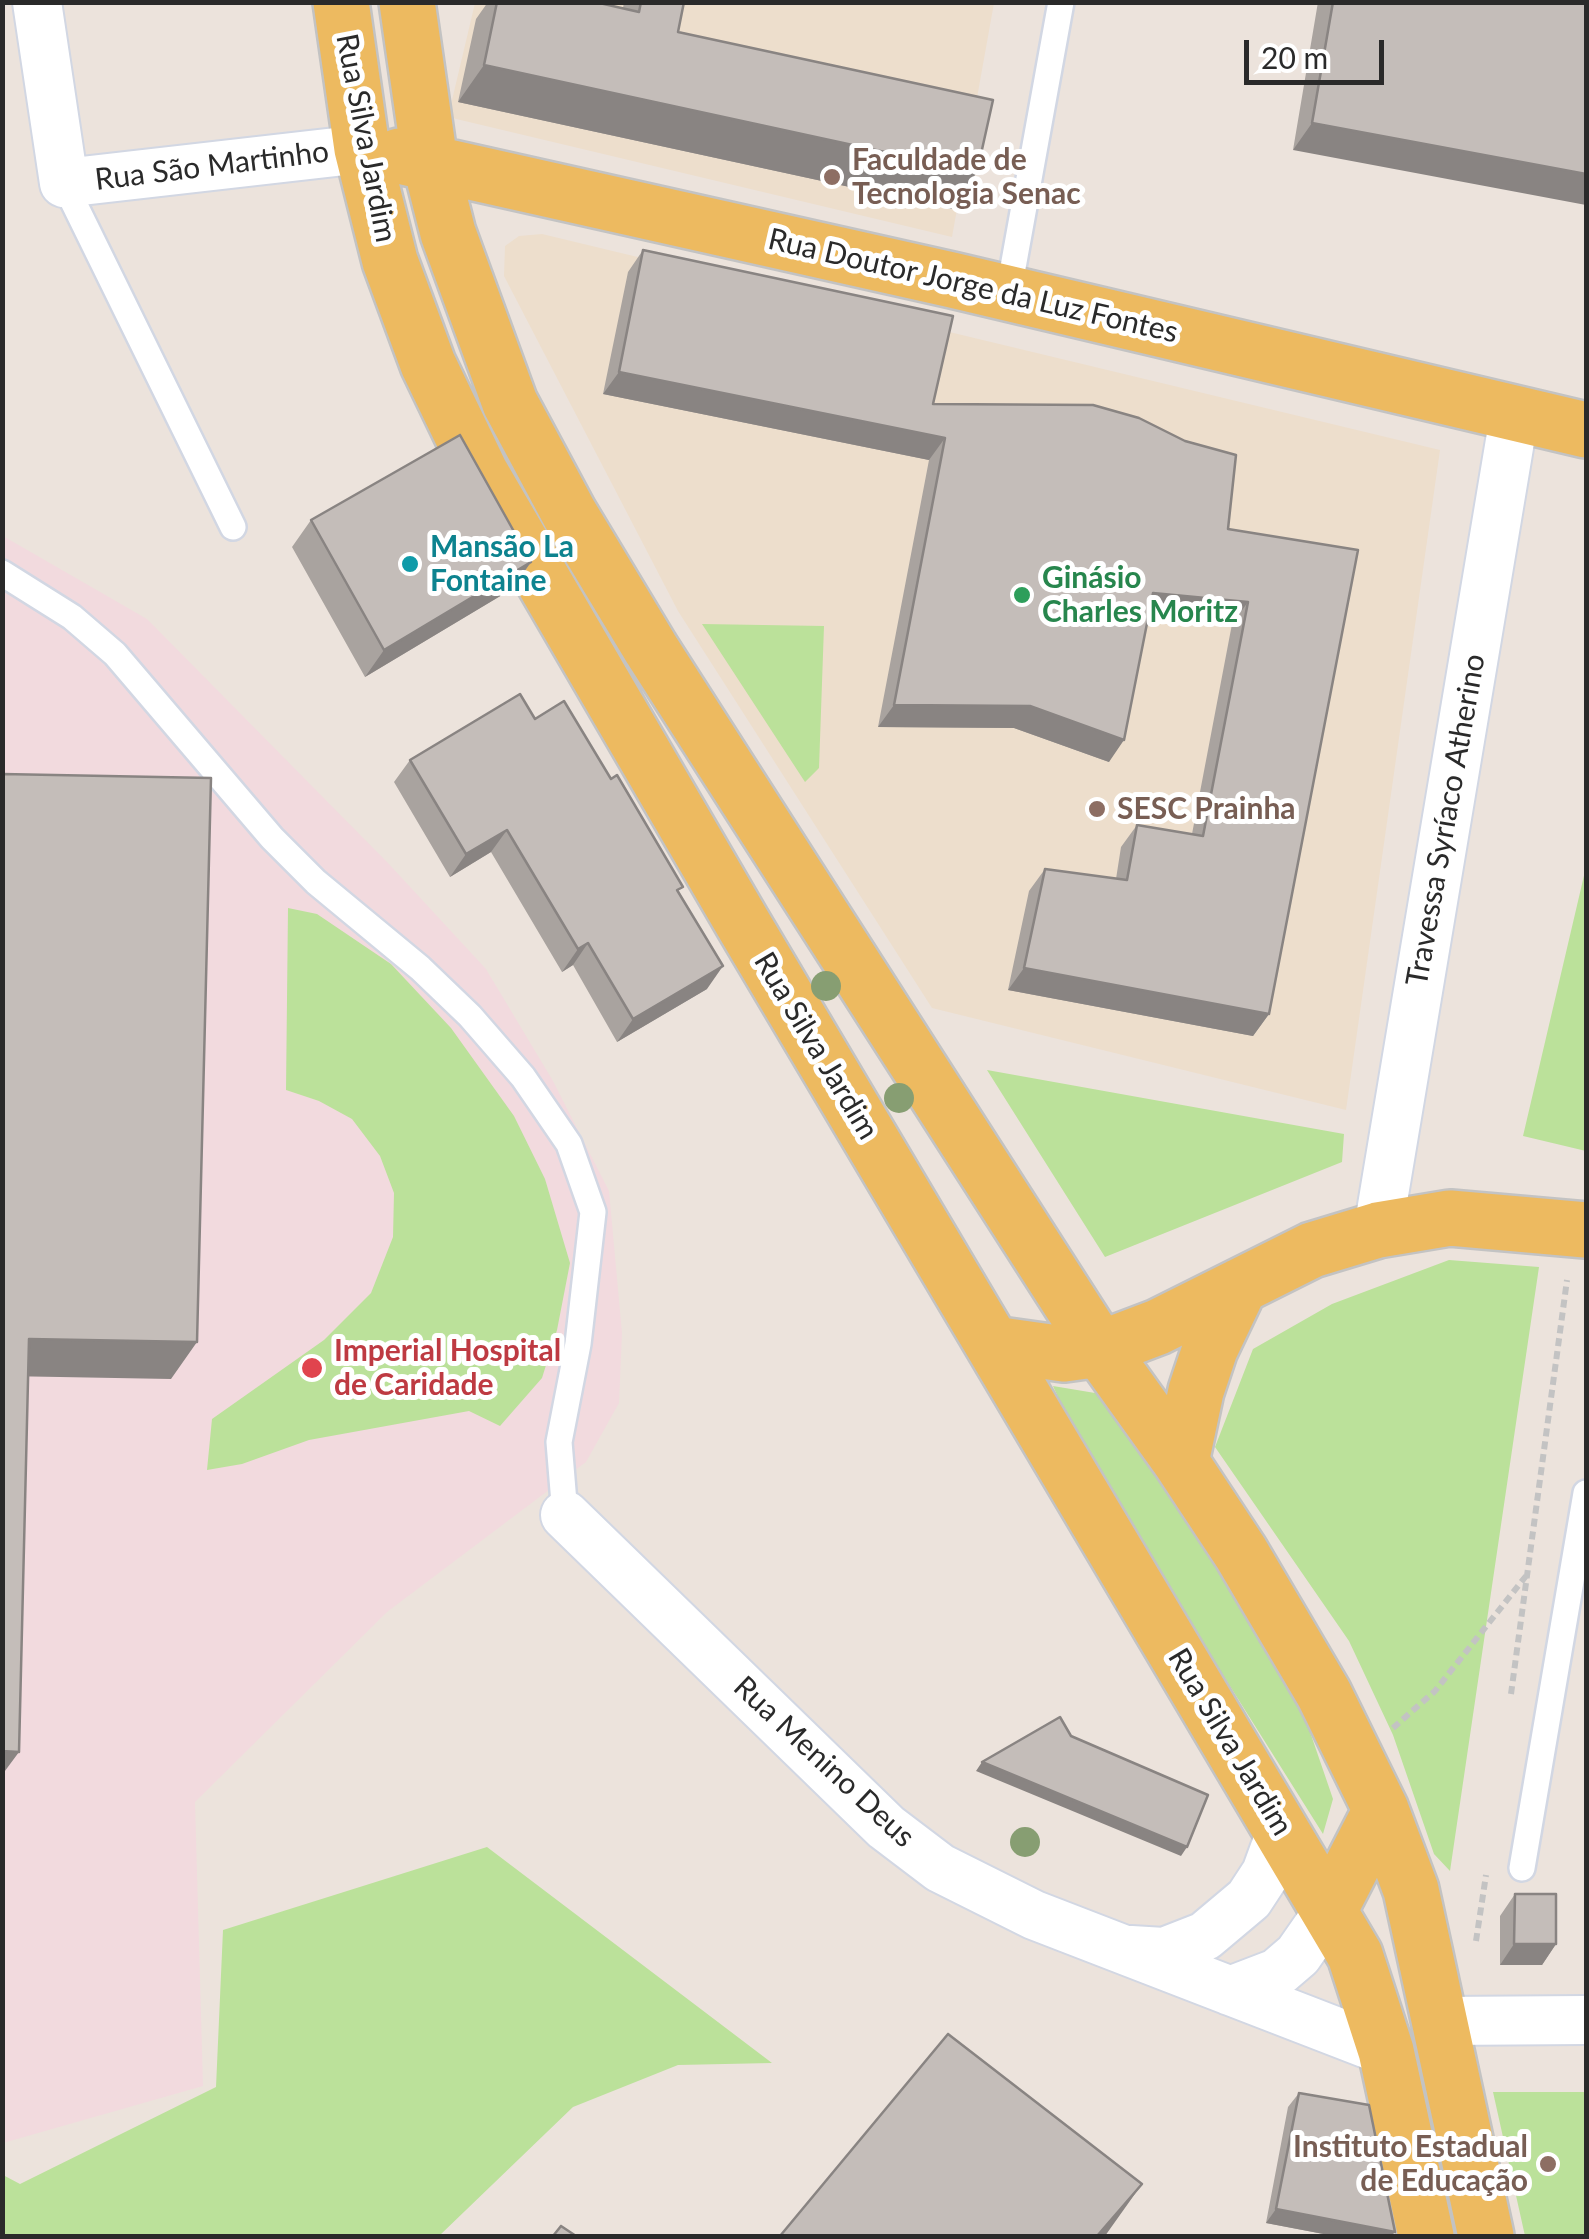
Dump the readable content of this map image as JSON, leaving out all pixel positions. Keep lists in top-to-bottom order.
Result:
{
  "streets": {
    "main road": ["Rua Silva Jardim", "Rua Doutor Jorge da Luz Fontes"],
    "street": ["Rua São Martinho", "Travessa Syríaco Atherino", "Rua Menino Deus"]
  },
  "crossings": [
    ["Rua Silva Jardim", "Rua São Martinho"],
    ["Rua Silva Jardim", "Rua Doutor Jorge da Luz Fontes"],
    ["Rua Silva Jardim", "Rua Menino Deus"],
    ["Rua São Martinho", "Rua Doutor Jorge da Luz Fontes"],
    ["Rua Doutor Jorge da Luz Fontes", "Travessa Syríaco Atherino"]
  ],
  "places": [
    "Faculdade de Tecnologia Senac",
    "Mansão La Fontaine",
    "Ginásio Charles Moritz",
    "SESC Prainha",
    "Imperial Hospital de Caridade",
    "Instituto Estadual de Educação"
  ],
  "scale_bar": "20 m"
}
